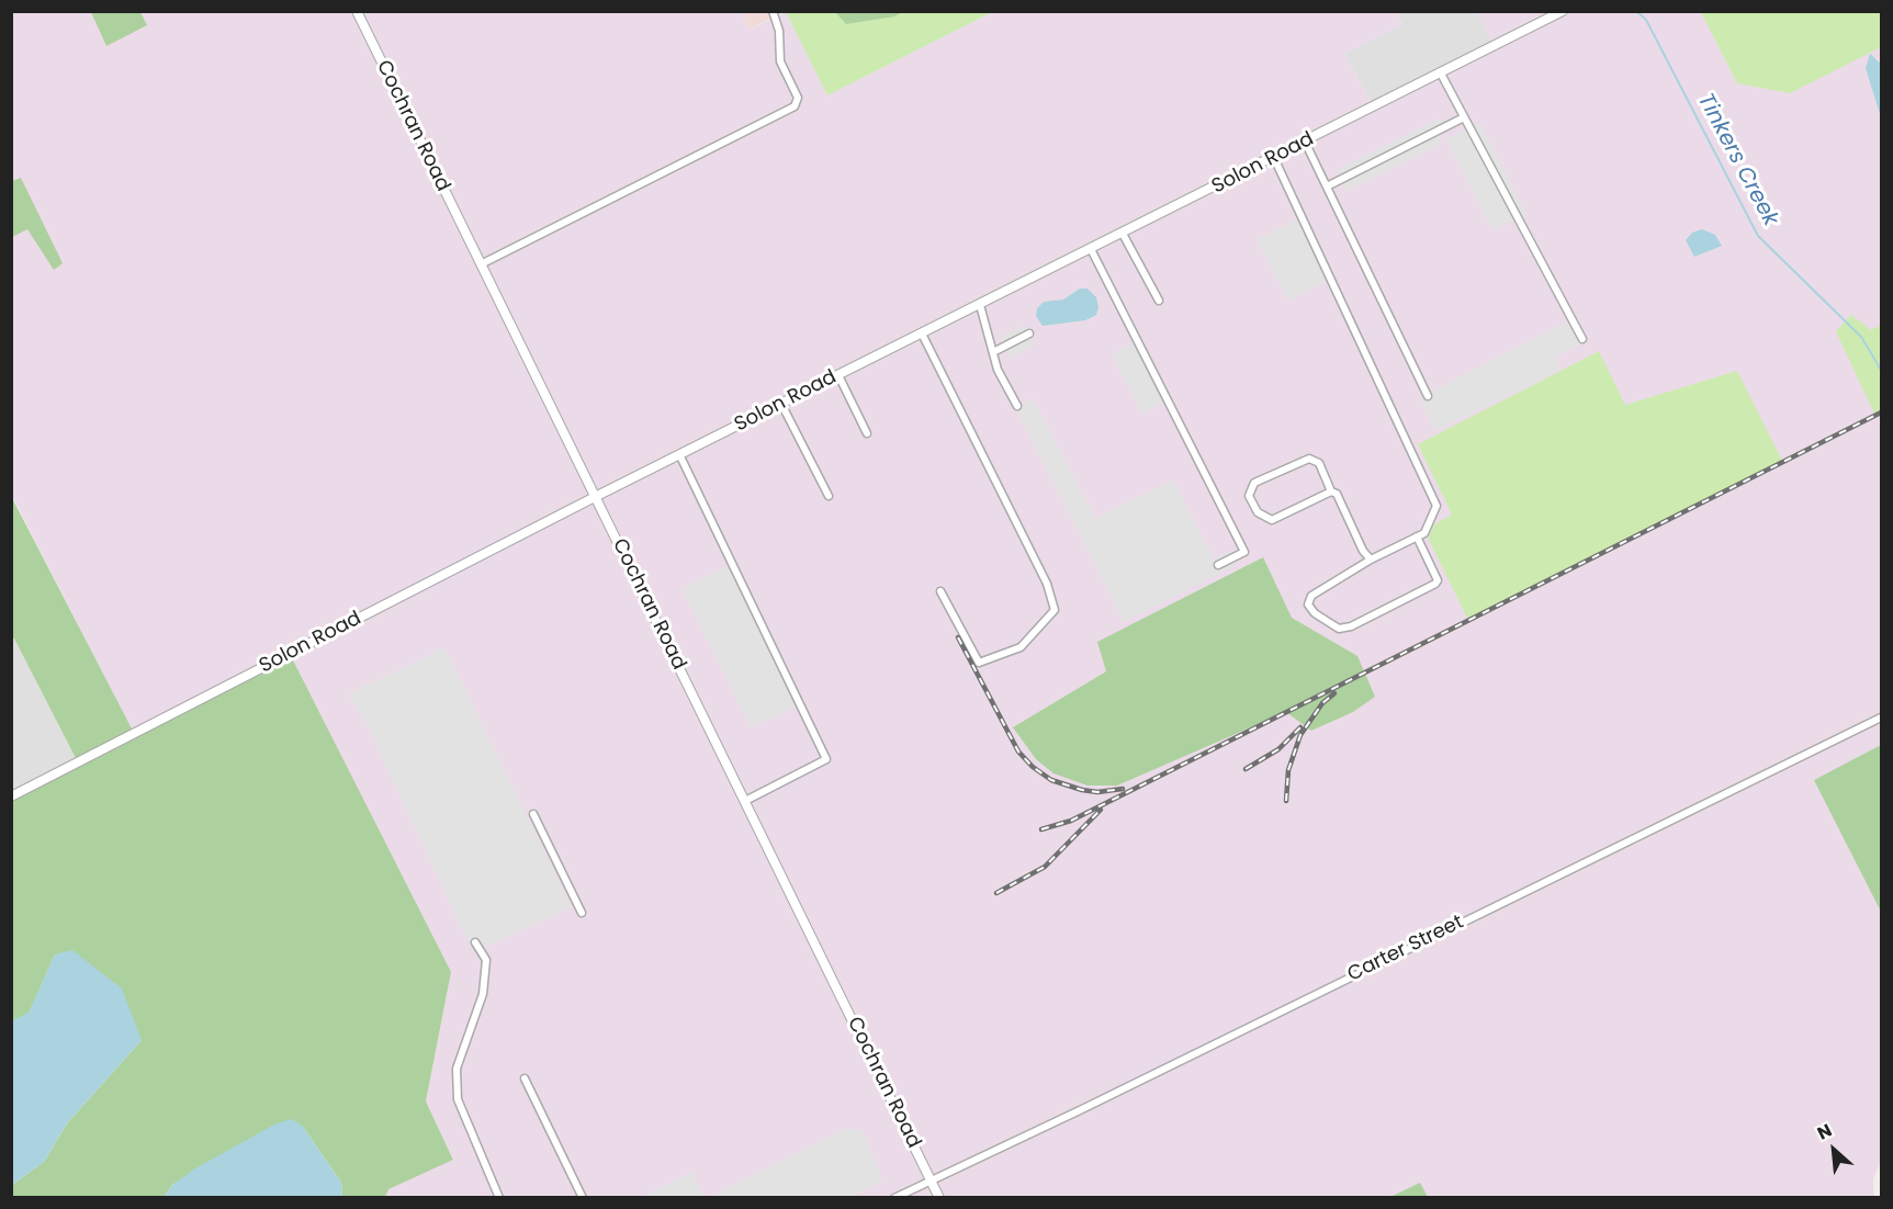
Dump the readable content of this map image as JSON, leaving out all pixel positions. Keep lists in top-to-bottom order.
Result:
{
  "streets": {
    "street": ["Cochran Road", "Solon Road", "Carter Street"]
  },
  "crossings": [
    ["Cochran Road", "Solon Road"],
    ["Cochran Road", "Carter Street"]
  ],
  "water": ["Tinkers Creek"],
  "north": "top left"
}
